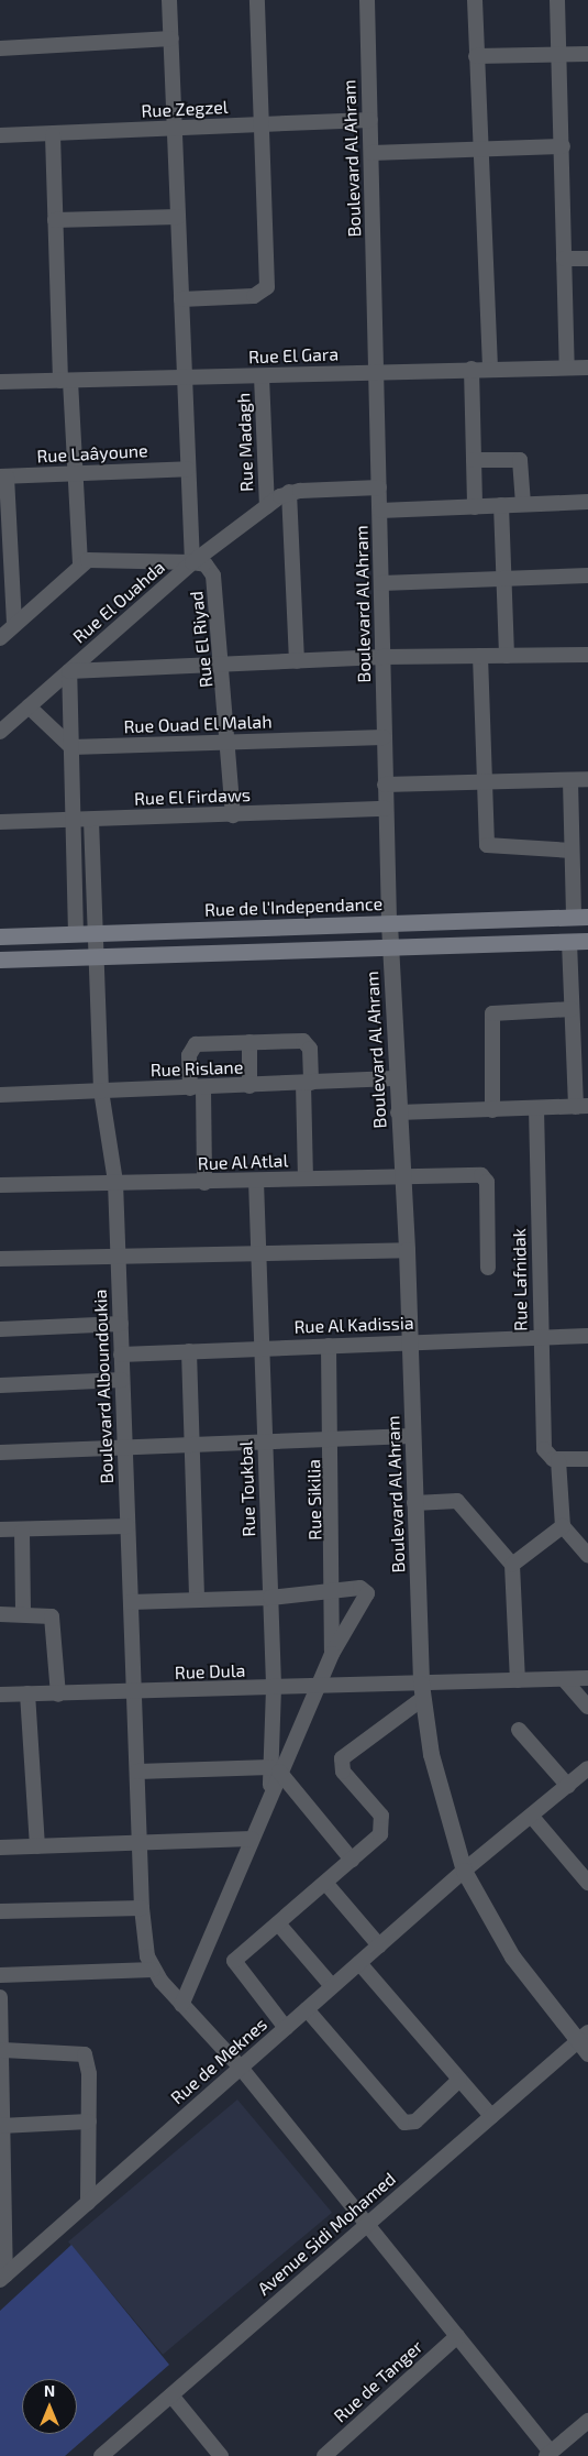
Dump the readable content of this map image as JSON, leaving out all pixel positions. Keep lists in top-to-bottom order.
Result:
{
  "streets": {
    "main road": ["Rue de l'Independance"],
    "street": [
      "Rue Zegzel",
      "Boulevard Al Ahram",
      "Rue El Gara",
      "Rue Madagh",
      "Rue Laâyoune",
      "Rue El Ouahda",
      "Rue El Riyad",
      "Rue Ouad El Malah",
      "Rue El Firdaws",
      "Rue Rislane",
      "Rue Al Atlal",
      "Rue Lafnidak",
      "Rue Al Kadissia",
      "Boulevard Alboundoukia",
      "Rue Toukbal",
      "Rue Sikilia",
      "Rue Dula",
      "Rue de Meknes",
      "Avenue Sidi Mohamed",
      "Rue de Tanger"
    ]
  },
  "crossings": [
    ["Rue Zegzel", "Boulevard Al Ahram"],
    ["Boulevard Al Ahram", "Rue El Gara"],
    ["Boulevard Al Ahram", "Rue Ouad El Malah"],
    ["Boulevard Al Ahram", "Rue El Firdaws"],
    ["Boulevard Al Ahram", "Rue de l'Independance"],
    ["Boulevard Al Ahram", "Rue Rislane"],
    ["Boulevard Al Ahram", "Rue Al Atlal"],
    ["Boulevard Al Ahram", "Rue Al Kadissia"],
    ["Boulevard Al Ahram", "Rue Dula"],
    ["Boulevard Al Ahram", "Rue de Meknes"],
    ["Boulevard Al Ahram", "Avenue Sidi Mohamed"],
    ["Rue El Gara", "Rue Madagh"],
    ["Rue Madagh", "Rue El Ouahda"],
    ["Rue El Ouahda", "Rue El Riyad"],
    ["Rue El Riyad", "Rue Ouad El Malah"],
    ["Rue El Riyad", "Rue El Firdaws"],
    ["Rue El Firdaws", "Boulevard Alboundoukia"],
    ["Rue de l'Independance", "Boulevard Alboundoukia"],
    ["Rue Rislane", "Boulevard Alboundoukia"],
    ["Rue Al Atlal", "Boulevard Alboundoukia"],
    ["Rue Al Atlal", "Rue Toukbal"],
    ["Rue Lafnidak", "Rue Al Kadissia"],
    ["Rue Al Kadissia", "Boulevard Alboundoukia"],
    ["Rue Al Kadissia", "Rue Toukbal"],
    ["Rue Al Kadissia", "Rue Sikilia"],
    ["Boulevard Alboundoukia", "Rue Dula"],
    ["Rue Toukbal", "Rue Dula"]
  ],
  "north": "top"
}
